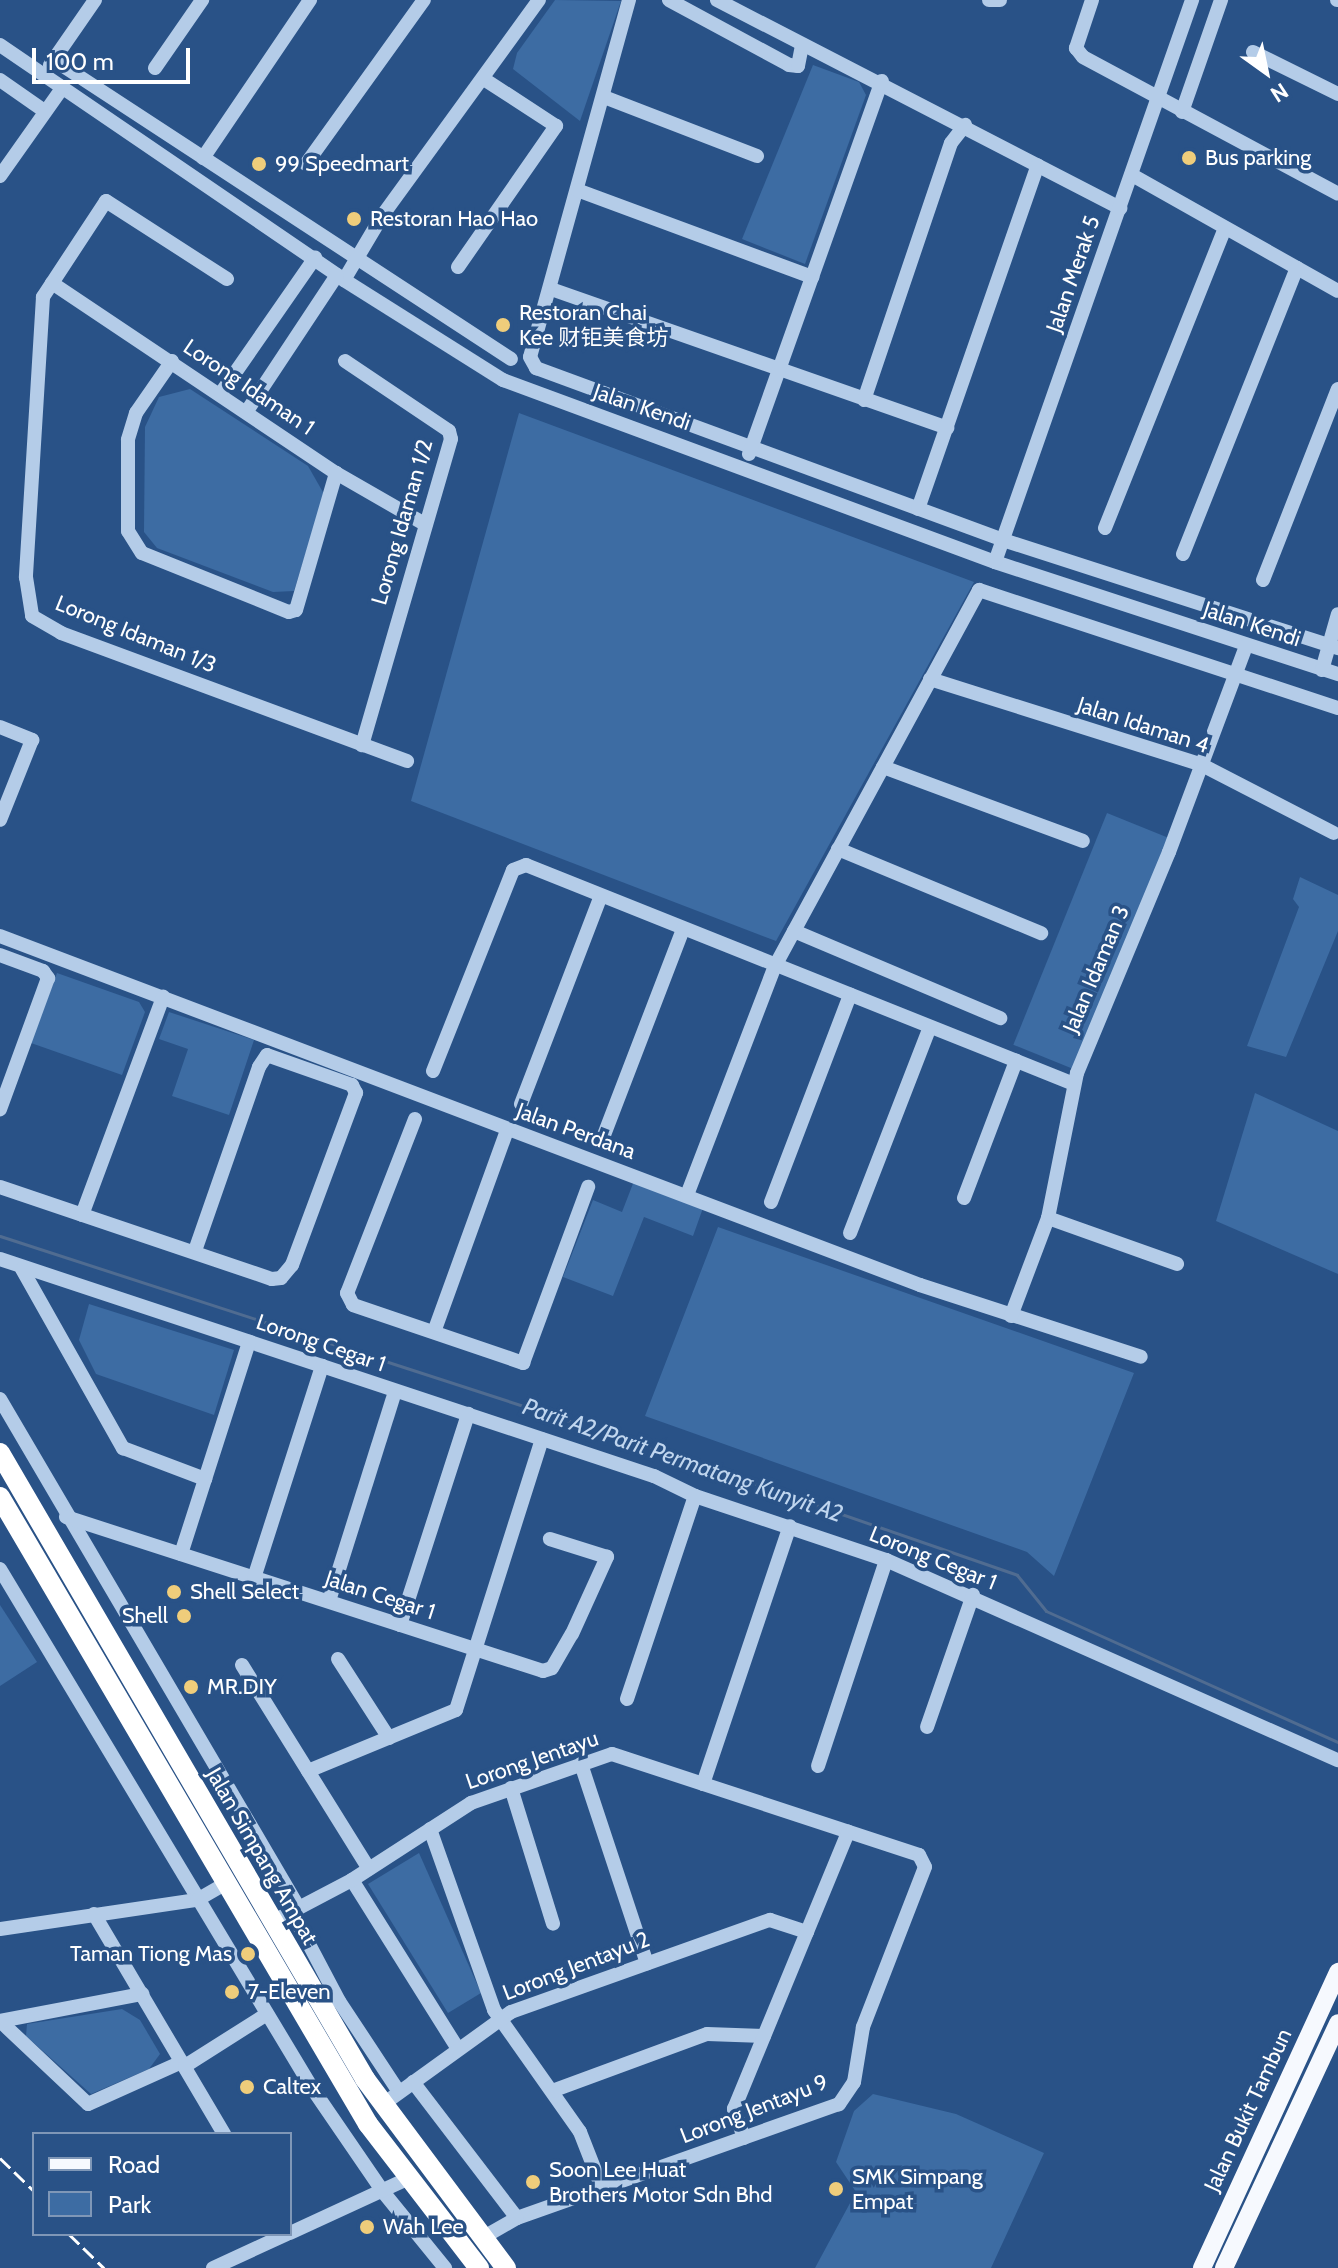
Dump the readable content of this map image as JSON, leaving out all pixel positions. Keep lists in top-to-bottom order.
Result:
{
  "streets": {
    "highway": ["Jalan Simpang Ampat"],
    "main road": ["Jalan Bukit Tambun"],
    "street": [
      "Jalan Merak 5",
      "Lorong Idaman 1",
      "Jalan Kendi",
      "Lorong Idaman 1/2",
      "Lorong Idaman 1/3",
      "Jalan Idaman 4",
      "Jalan Idaman 3",
      "Jalan Perdana",
      "Lorong Cegar 1",
      "Jalan Cegar 1",
      "Lorong Jentayu",
      "Lorong Jentayu 2",
      "Lorong Jentayu 9"
    ]
  },
  "crossings": [
    ["Jalan Merak 5", "Jalan Kendi"],
    ["Lorong Idaman 1", "Lorong Idaman 1/2"],
    ["Lorong Idaman 1", "Lorong Idaman 1/3"],
    ["Jalan Kendi", "Jalan Idaman 3"],
    ["Lorong Idaman 1/2", "Lorong Idaman 1/3"],
    ["Jalan Idaman 4", "Jalan Idaman 3"],
    ["Jalan Idaman 3", "Jalan Perdana"],
    ["Lorong Jentayu", "Jalan Simpang Ampat"],
    ["Lorong Jentayu", "Lorong Jentayu 9"],
    ["Jalan Simpang Ampat", "Lorong Jentayu 2"],
    ["Jalan Simpang Ampat", "Lorong Jentayu 9"]
  ],
  "water": ["Parit A2/Parit Permatang Kunyit A2"],
  "places": [
    "Bus parking",
    "99 Speedmart",
    "Restoran Hao Hao",
    "Restoran Chai Kee 财钜美食坊",
    "Shell Select",
    "Shell",
    "MR.DIY",
    "Taman Tiong Mas",
    "7-Eleven",
    "Caltex",
    "Soon Lee Huat Brothers Motor Sdn Bhd",
    "SMK Simpang Empat",
    "Wah Lee"
  ],
  "legend": ["Road", "Park"],
  "scale_bar": "100 m",
  "north": "bottom right"
}
